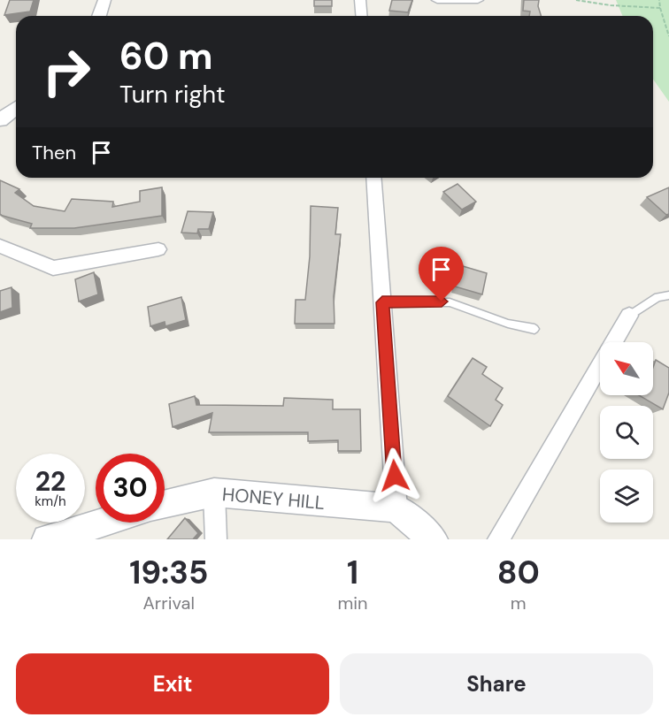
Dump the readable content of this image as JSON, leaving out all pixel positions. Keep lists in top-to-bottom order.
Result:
{
  "streets": {
    "street": ["HONEY HILL"]
  },
  "north": "top left",
  "page": {
    "turn": ["60 m", "Turn right"],
    "then": "Then",
    "speed": "22 km/h",
    "limit": "30",
    "eta": [
      "19:35",
      "Arrival",
      "1",
      "min",
      "80",
      "m"
    ],
    "buttons": ["Exit", "Share"]
  }
}
